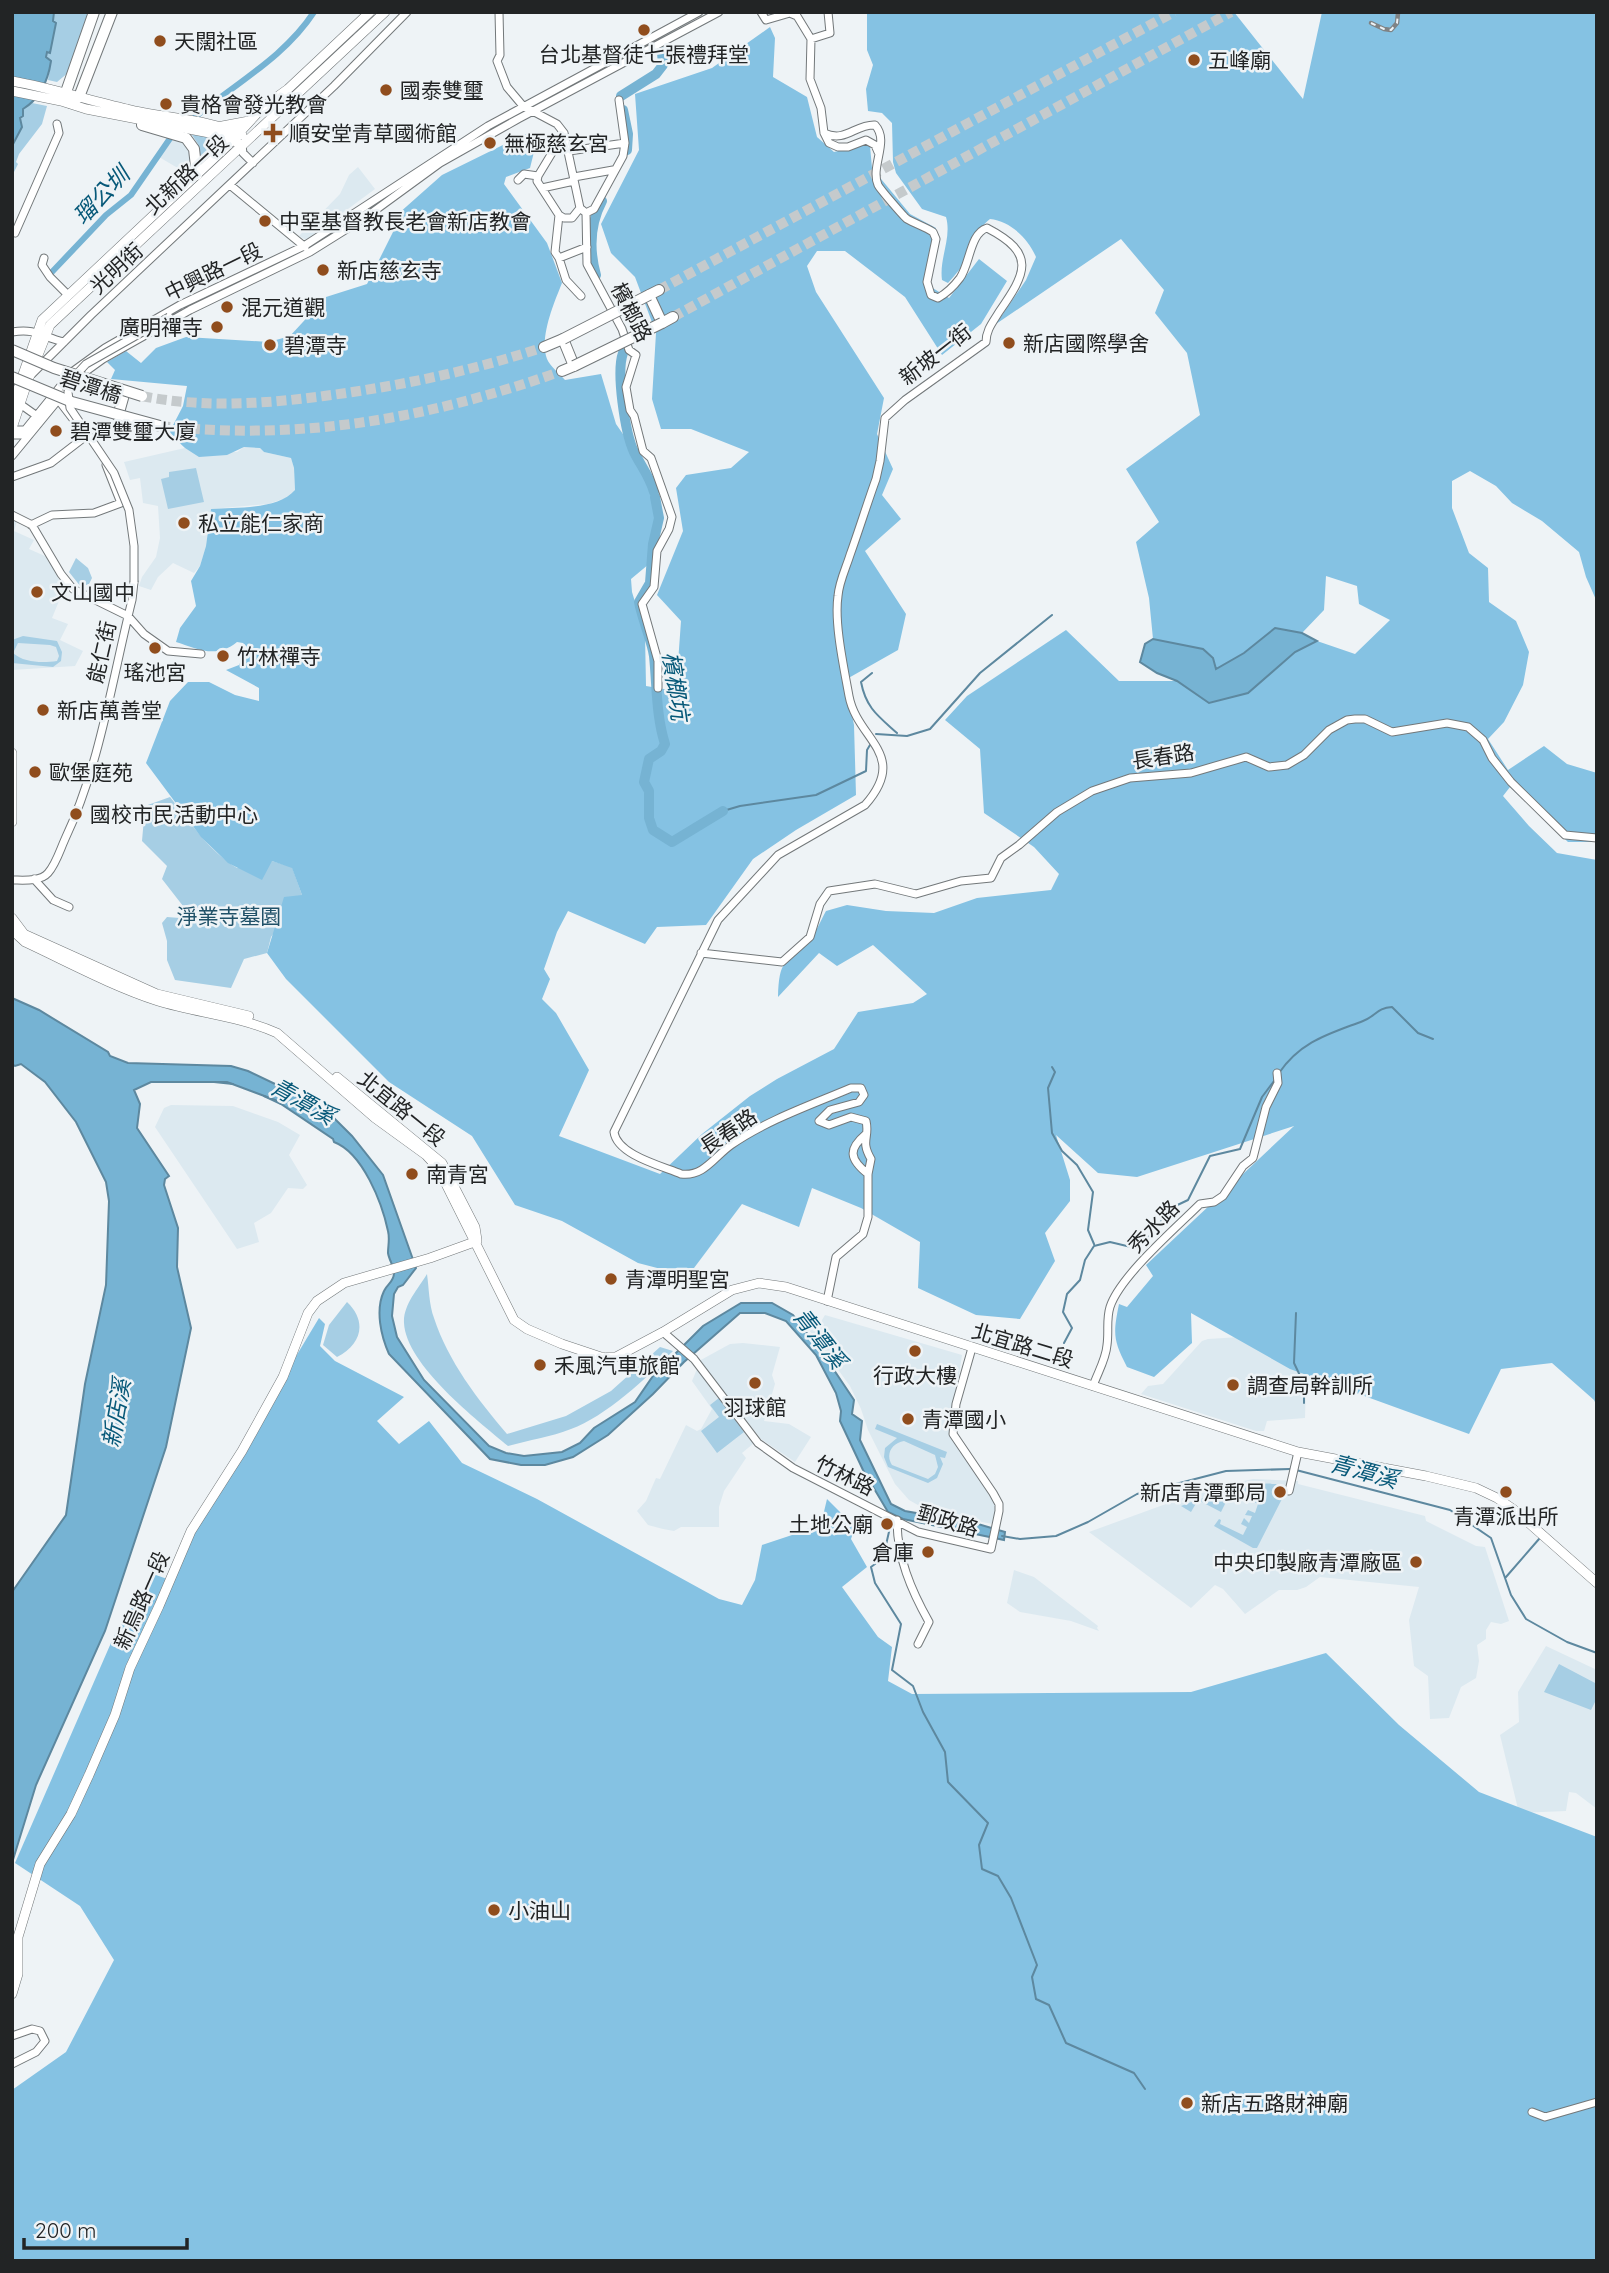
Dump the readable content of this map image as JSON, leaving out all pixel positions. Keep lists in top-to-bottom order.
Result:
{
  "streets": {
    "highway": ["碧潭橋"],
    "main road": [
      "北新路一段",
      "北宜路一段",
      "北宜路二段",
      "新烏路一段"
    ],
    "street": [
      "光明街",
      "中興路一段",
      "檳榔路",
      "新坡一街",
      "能仁街",
      "長春路",
      "秀水路",
      "竹林路",
      "郵政路"
    ]
  },
  "crossings": [
    ["中興路一段", "能仁街"],
    ["新坡一街", "長春路"],
    ["北宜路一段", "北宜路二段"],
    ["北宜路一段", "新烏路一段"],
    ["秀水路", "北宜路二段"],
    ["北宜路二段", "竹林路"],
    ["北宜路二段", "郵政路"],
    ["北宜路二段", "新烏路一段"],
    ["竹林路", "郵政路"]
  ],
  "water": [
    "瑠公圳",
    "檳榔坑",
    "青潭溪",
    "新店溪"
  ],
  "parks": ["淨業寺墓園"],
  "places": {
    "other": [
      "台北基督徒七張禮拜堂",
      "天闊社區",
      "五峰廟",
      "國泰雙璽",
      "貴格會發光教會",
      "無極慈玄宮",
      "中堊基督教長老會新店教會",
      "新店慈玄寺",
      "混元道觀",
      "廣明禪寺",
      "新店國際學舍",
      "碧潭寺",
      "碧潭雙璽大廈",
      "私立能仁家商",
      "文山國中",
      "瑤池宮",
      "竹林禪寺",
      "新店萬善堂",
      "歐堡庭苑",
      "國校市民活動中心",
      "南青宮",
      "青潭明聖宮",
      "行政大樓",
      "禾風汽車旅館",
      "羽球館",
      "調查局幹訓所",
      "青潭國小",
      "新店青潭郵局",
      "青潭派出所",
      "土地公廟",
      "倉庫",
      "中央印製廠青潭廠區",
      "小油山",
      "新店五路財神廟"
    ],
    "health": ["順安堂青草國術館"]
  },
  "scale_bar": "200 m"
}
